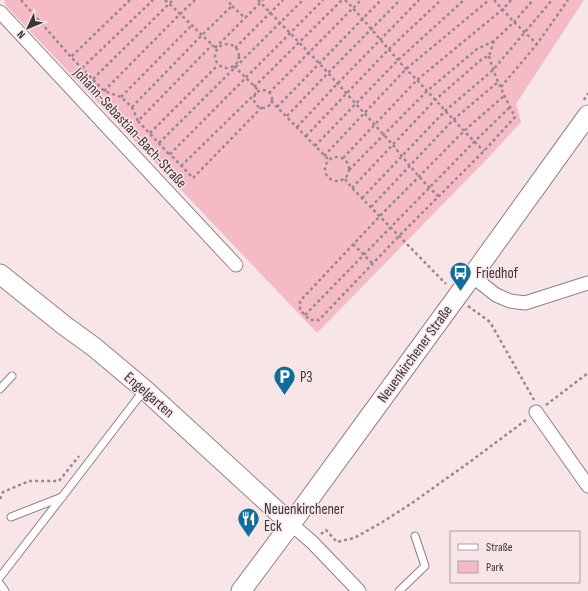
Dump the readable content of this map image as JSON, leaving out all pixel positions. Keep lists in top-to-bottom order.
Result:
{
  "streets": {
    "main road": ["Neuenkirchener Straße", "Engelgarten"],
    "street": ["Johann-Sebastian-Bach-Straße"]
  },
  "crossings": [
    ["Neuenkirchener Straße", "Engelgarten"]
  ],
  "places": {
    "bus stop": ["Friedhof"],
    "parking": ["P3"],
    "restaurant": ["Neuenkirchener Eck"]
  },
  "legend": ["Straße", "Park"],
  "north": "bottom left"
}
